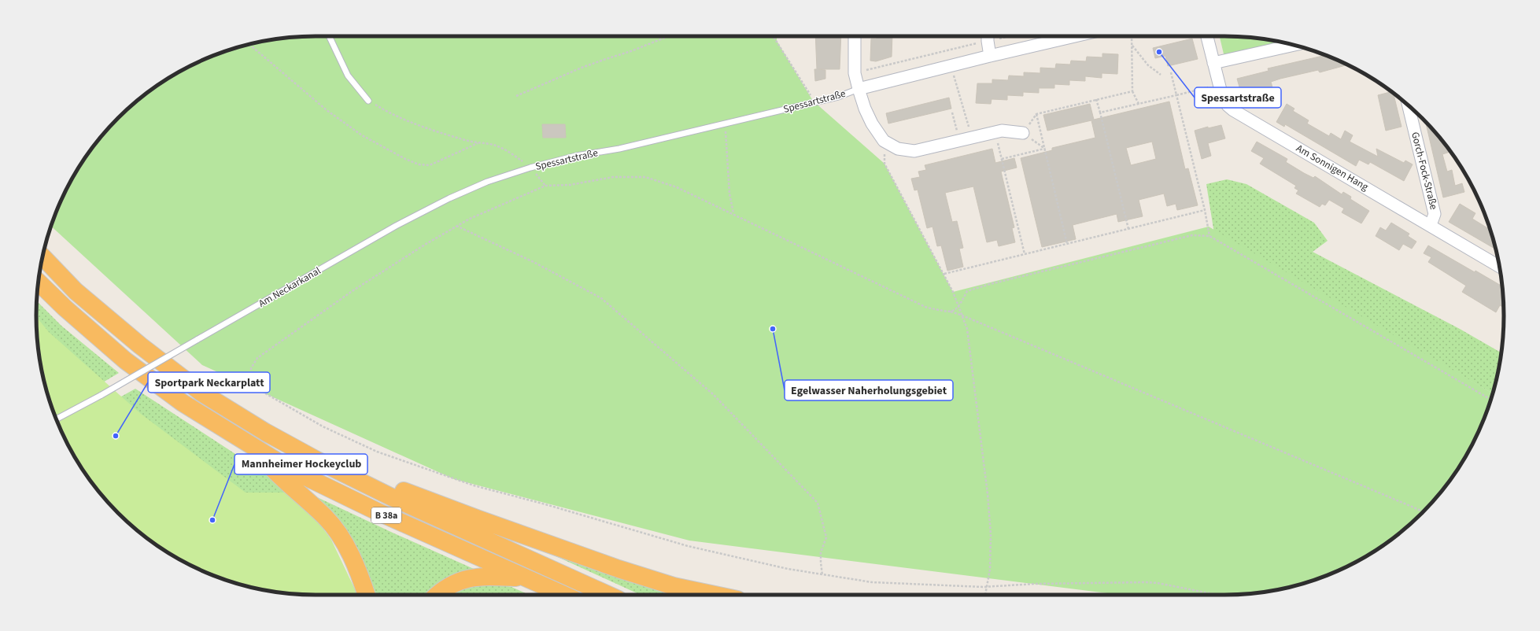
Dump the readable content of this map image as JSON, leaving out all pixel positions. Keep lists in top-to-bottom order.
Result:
{
  "streets": {
    "highway": ["B 38a"],
    "street": ["Spessartstraße", "Am Sonnigen Hang", "Gorch-Fock-Straße"],
    "lane": ["Am Neckarkanal"]
  },
  "crossings": [
    ["Spessartstraße", "Am Neckarkanal"],
    ["Am Sonnigen Hang", "Gorch-Fock-Straße"]
  ],
  "places": [
    "Spessartstraße",
    "Egelwasser Naherholungsgebiet",
    "Sportpark Neckarplatt",
    "Mannheimer Hockeyclub"
  ]
}
